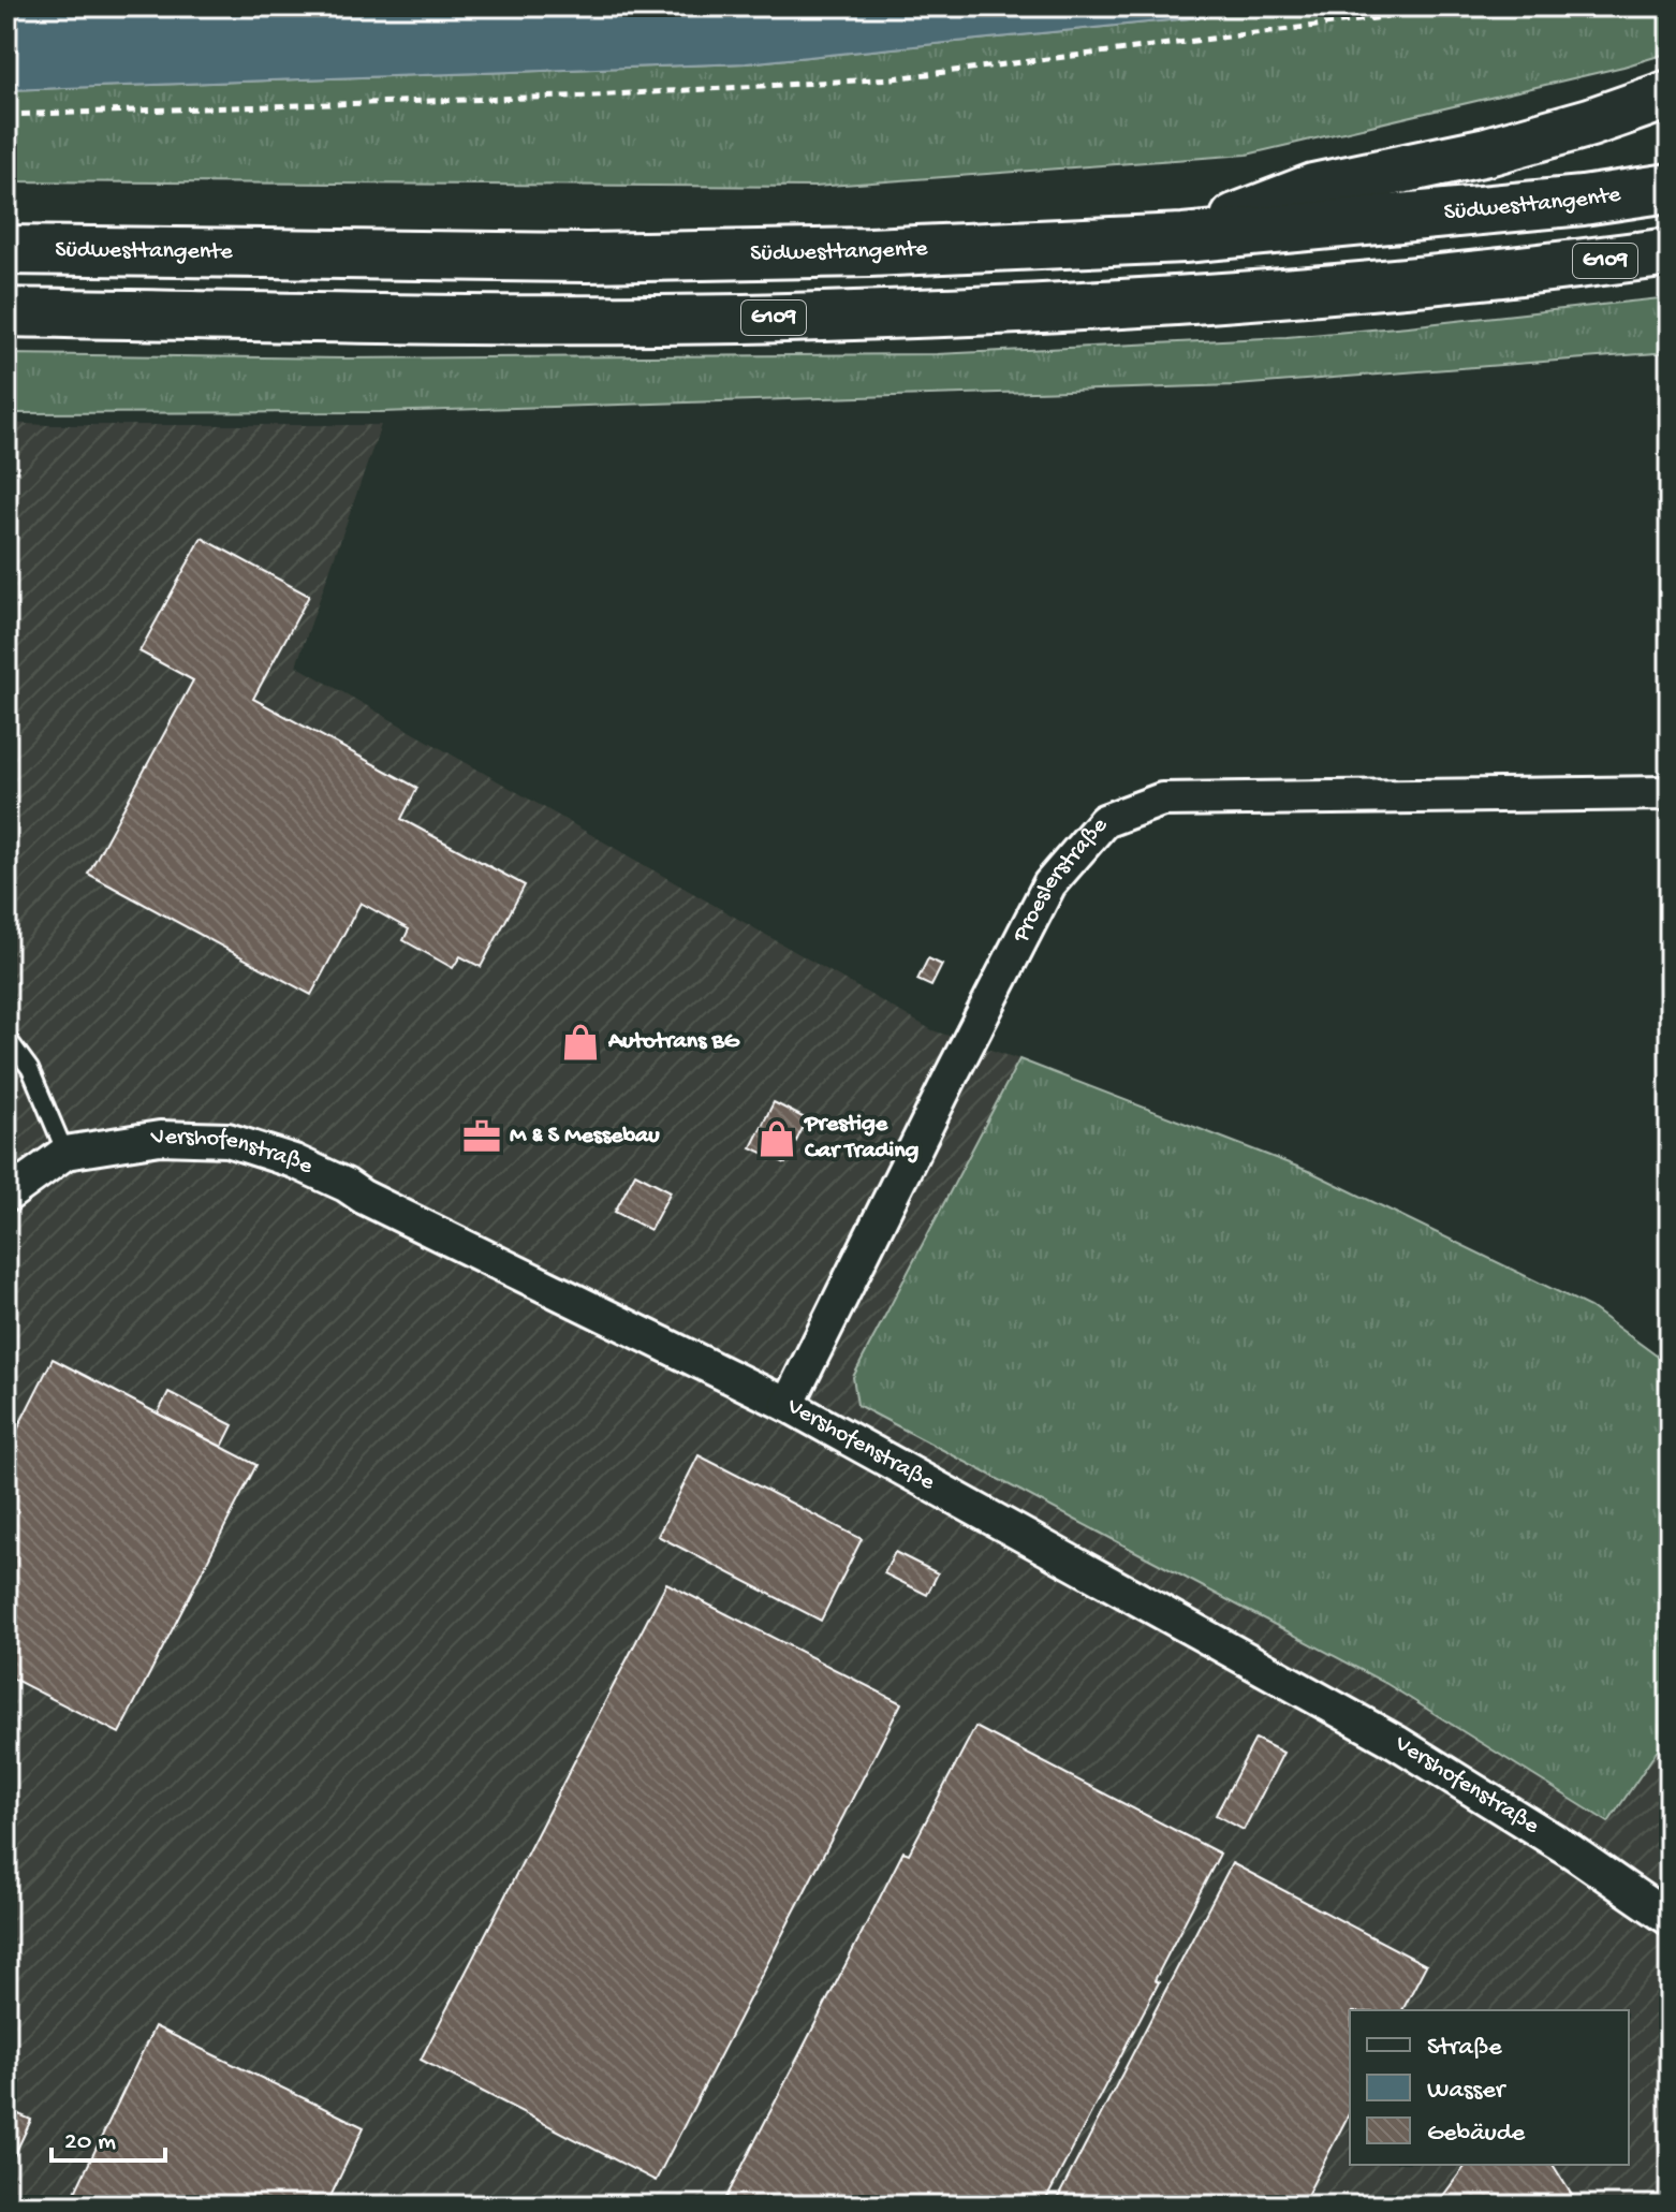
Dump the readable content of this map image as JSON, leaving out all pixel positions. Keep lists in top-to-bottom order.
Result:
{
  "streets": {
    "highway": ["Südwesttangente", "G109"],
    "street": ["Proeslerstraße", "Vershofenstraße"]
  },
  "crossings": [
    ["Proeslerstraße", "Vershofenstraße"]
  ],
  "places": {
    "shop": ["Autotrans BG", "Prestige Car Trading"],
    "office": ["M & S Messebau"]
  },
  "legend": ["Straße", "Wasser", "Gebäude"],
  "scale_bar": "20 m"
}
